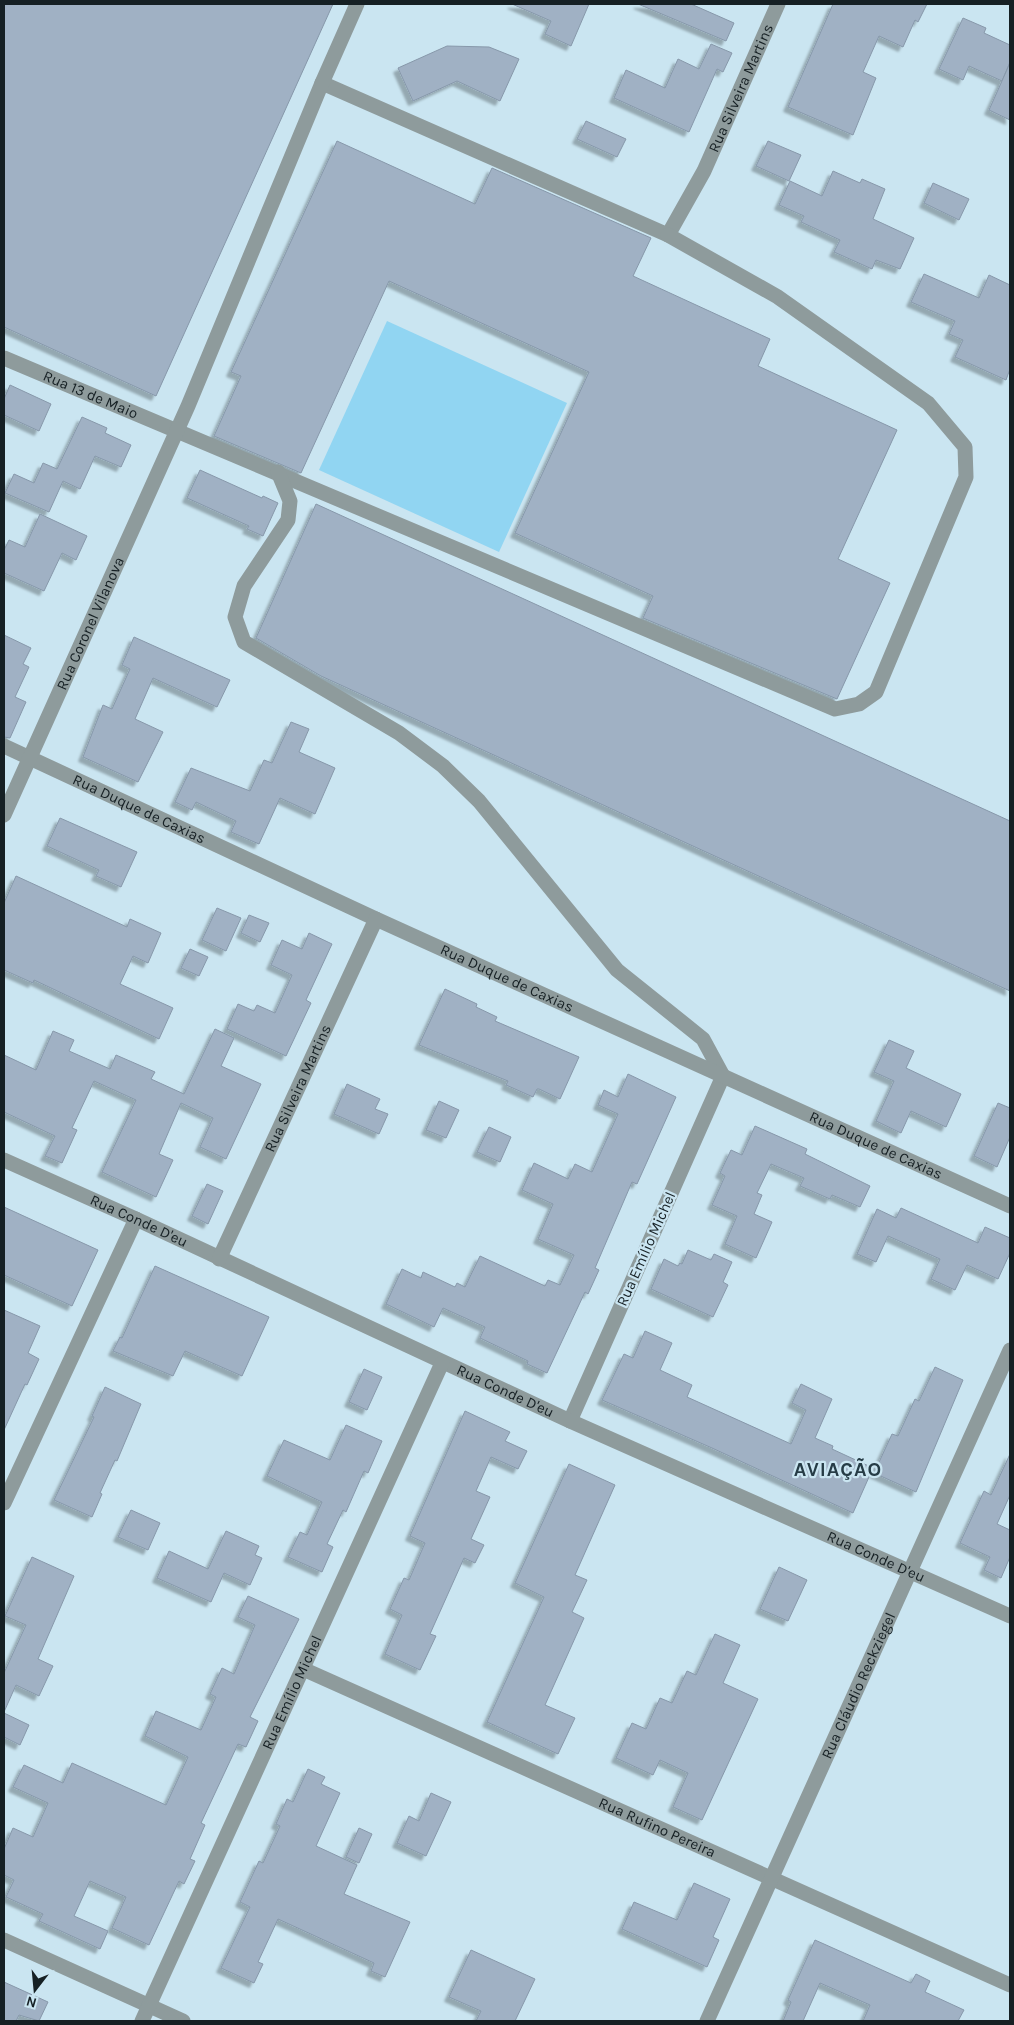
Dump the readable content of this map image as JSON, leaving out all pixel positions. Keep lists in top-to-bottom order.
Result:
{
  "streets": {
    "street": [
      "Rua Silveira Martins",
      "Rua 13 de Maio",
      "Rua Coronel Vilanova",
      "Rua Duque de Caxias",
      "Rua Conde D'eu",
      "Rua Emílio Michel",
      "Rua Cláudio Reckziegel",
      "Rua Rufino Pereira"
    ]
  },
  "crossings": [
    ["Rua Silveira Martins", "Rua 13 de Maio"],
    ["Rua Silveira Martins", "Rua Duque de Caxias"],
    ["Rua Silveira Martins", "Rua Conde D'eu"],
    ["Rua 13 de Maio", "Rua Coronel Vilanova"],
    ["Rua Coronel Vilanova", "Rua Duque de Caxias"],
    ["Rua Duque de Caxias", "Rua Emílio Michel"],
    ["Rua Conde D'eu", "Rua Emílio Michel"],
    ["Rua Conde D'eu", "Rua Cláudio Reckziegel"],
    ["Rua Emílio Michel", "Rua Rufino Pereira"],
    ["Rua Cláudio Reckziegel", "Rua Rufino Pereira"]
  ],
  "districts": ["AVIAÇÃO"],
  "north": "bottom"
}
